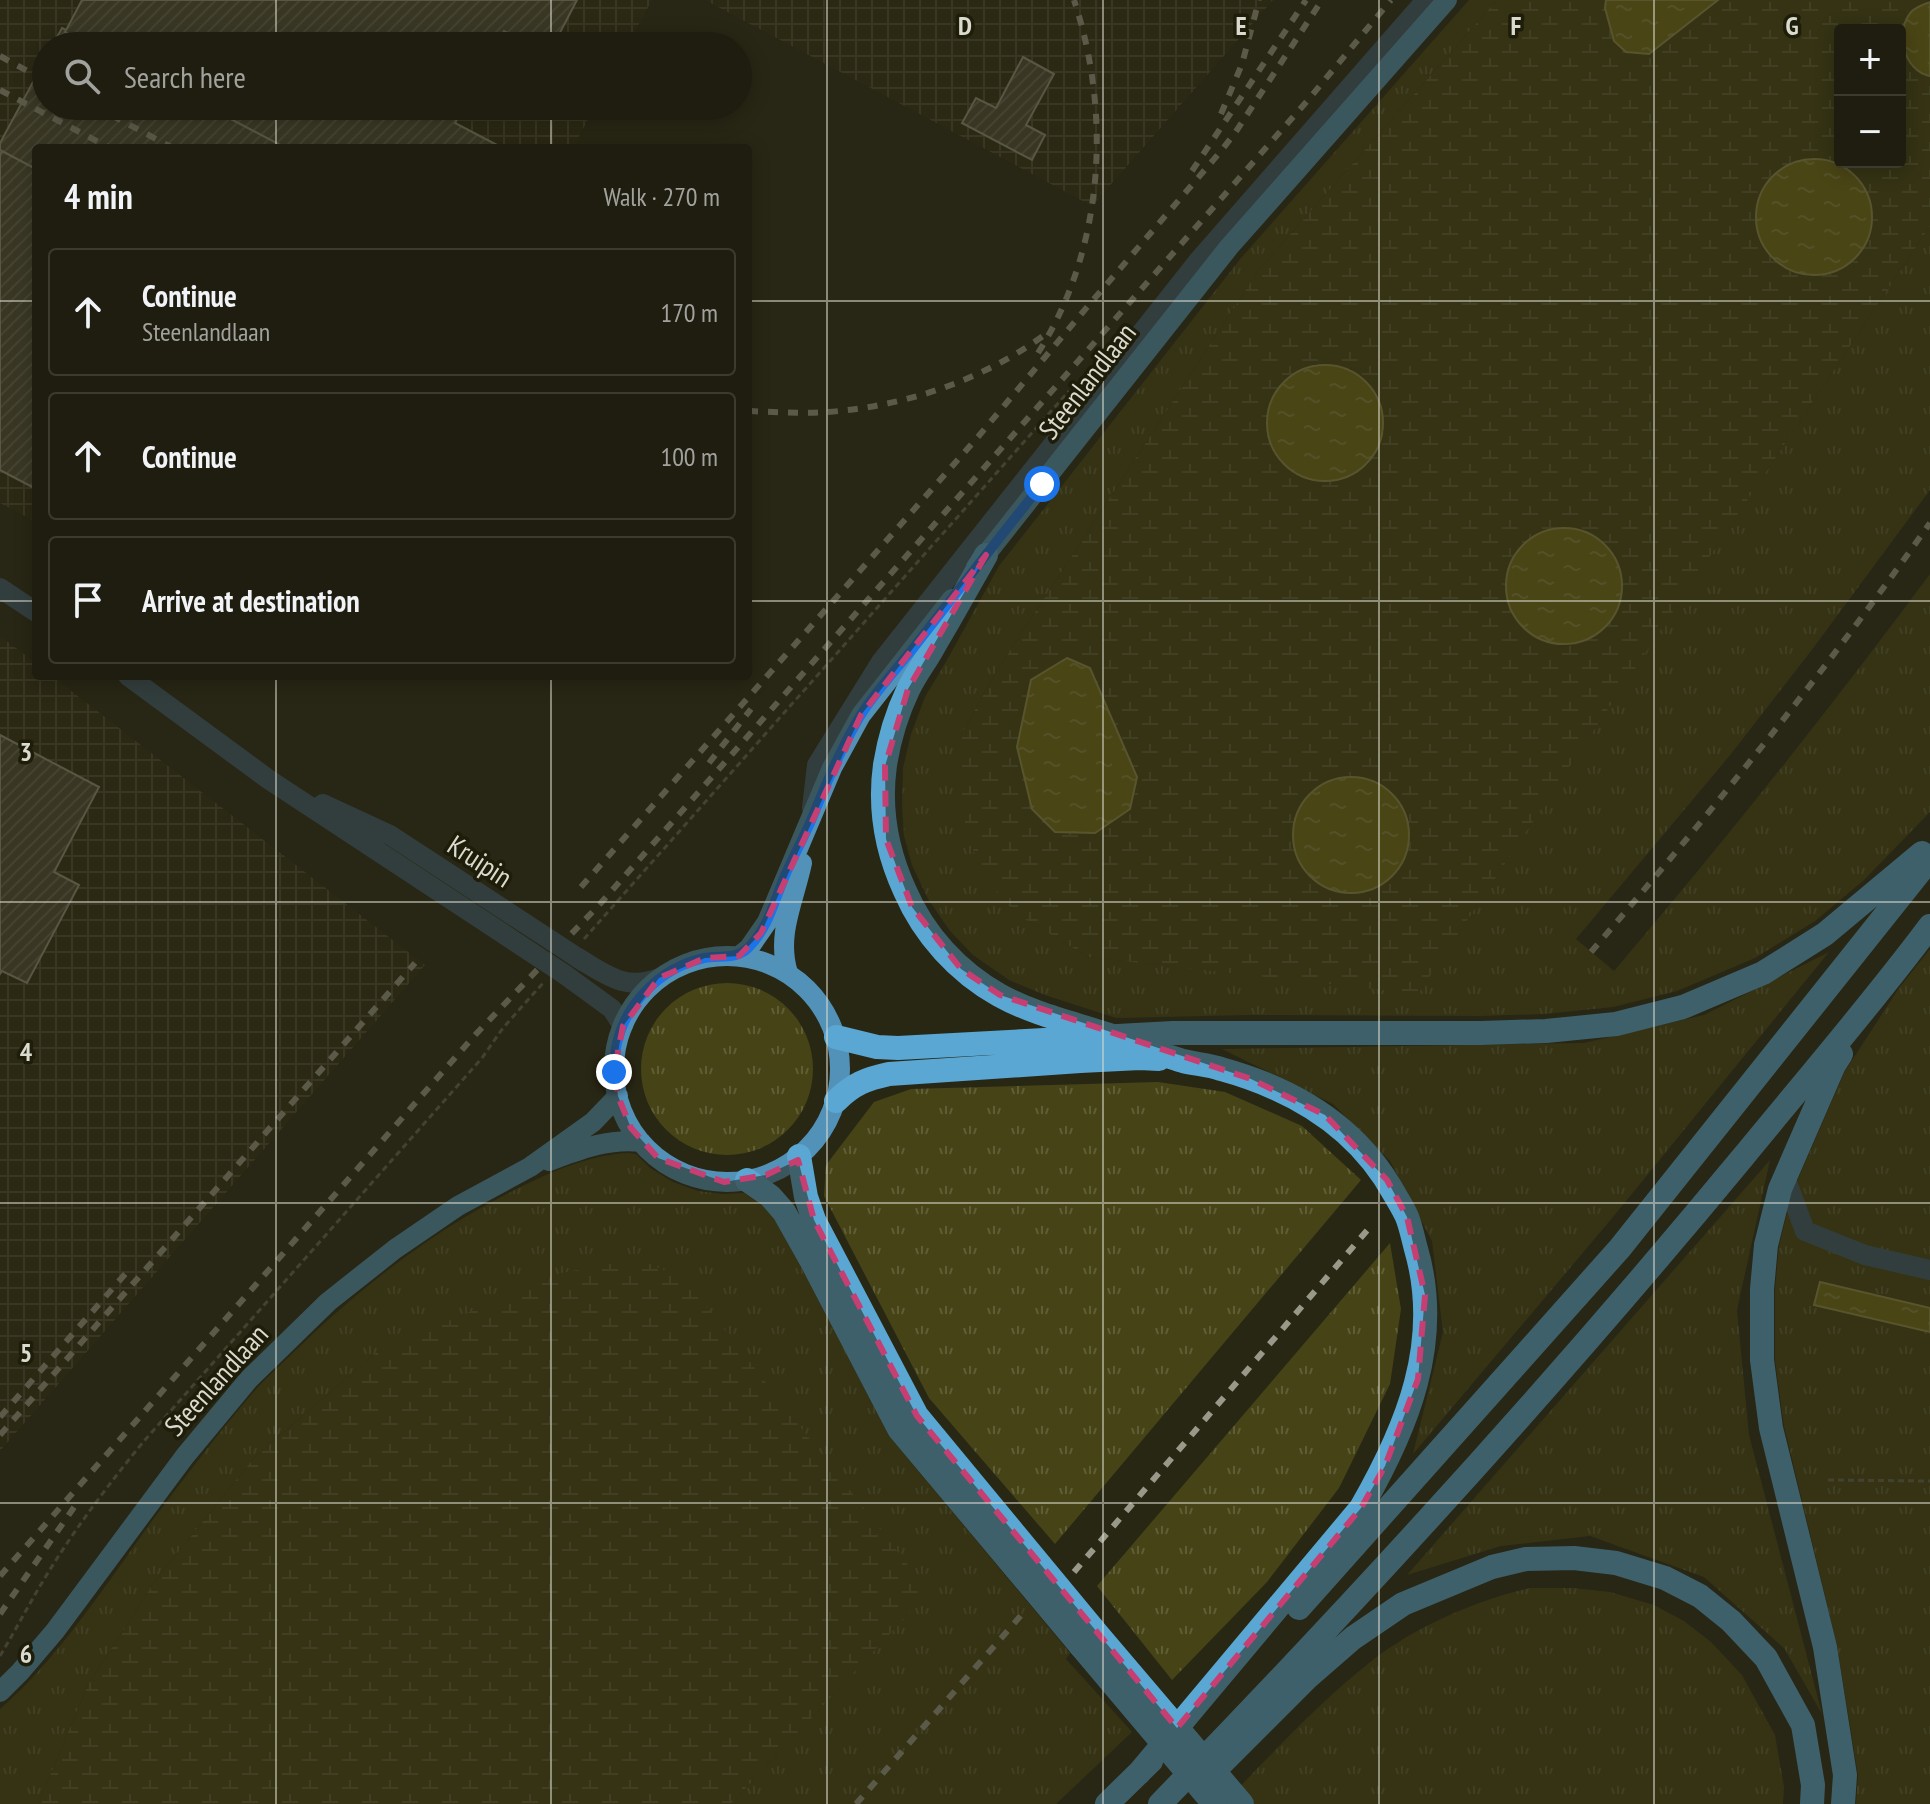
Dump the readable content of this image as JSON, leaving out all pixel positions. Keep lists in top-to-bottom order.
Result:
{
  "streets": {
    "main road": ["Steenlandlaan"],
    "street": ["Kruipin"]
  },
  "crossings": [
    ["Steenlandlaan", "Kruipin"]
  ],
  "page": {
    "map_buttons": ["+", "−"],
    "search": "Search here",
    "heading": ["4 min", "Walk · 270 m"],
    "list": [
      ["Continue", "Steenlandlaan", "170 m"],
      ["Continue", "100 m"],
      "Arrive at destination"
    ]
  },
  "grid": {
    "columns": [
      "D",
      "E",
      "F",
      "G"
    ],
    "rows": [
      "3",
      "4",
      "5",
      "6"
    ]
  }
}
